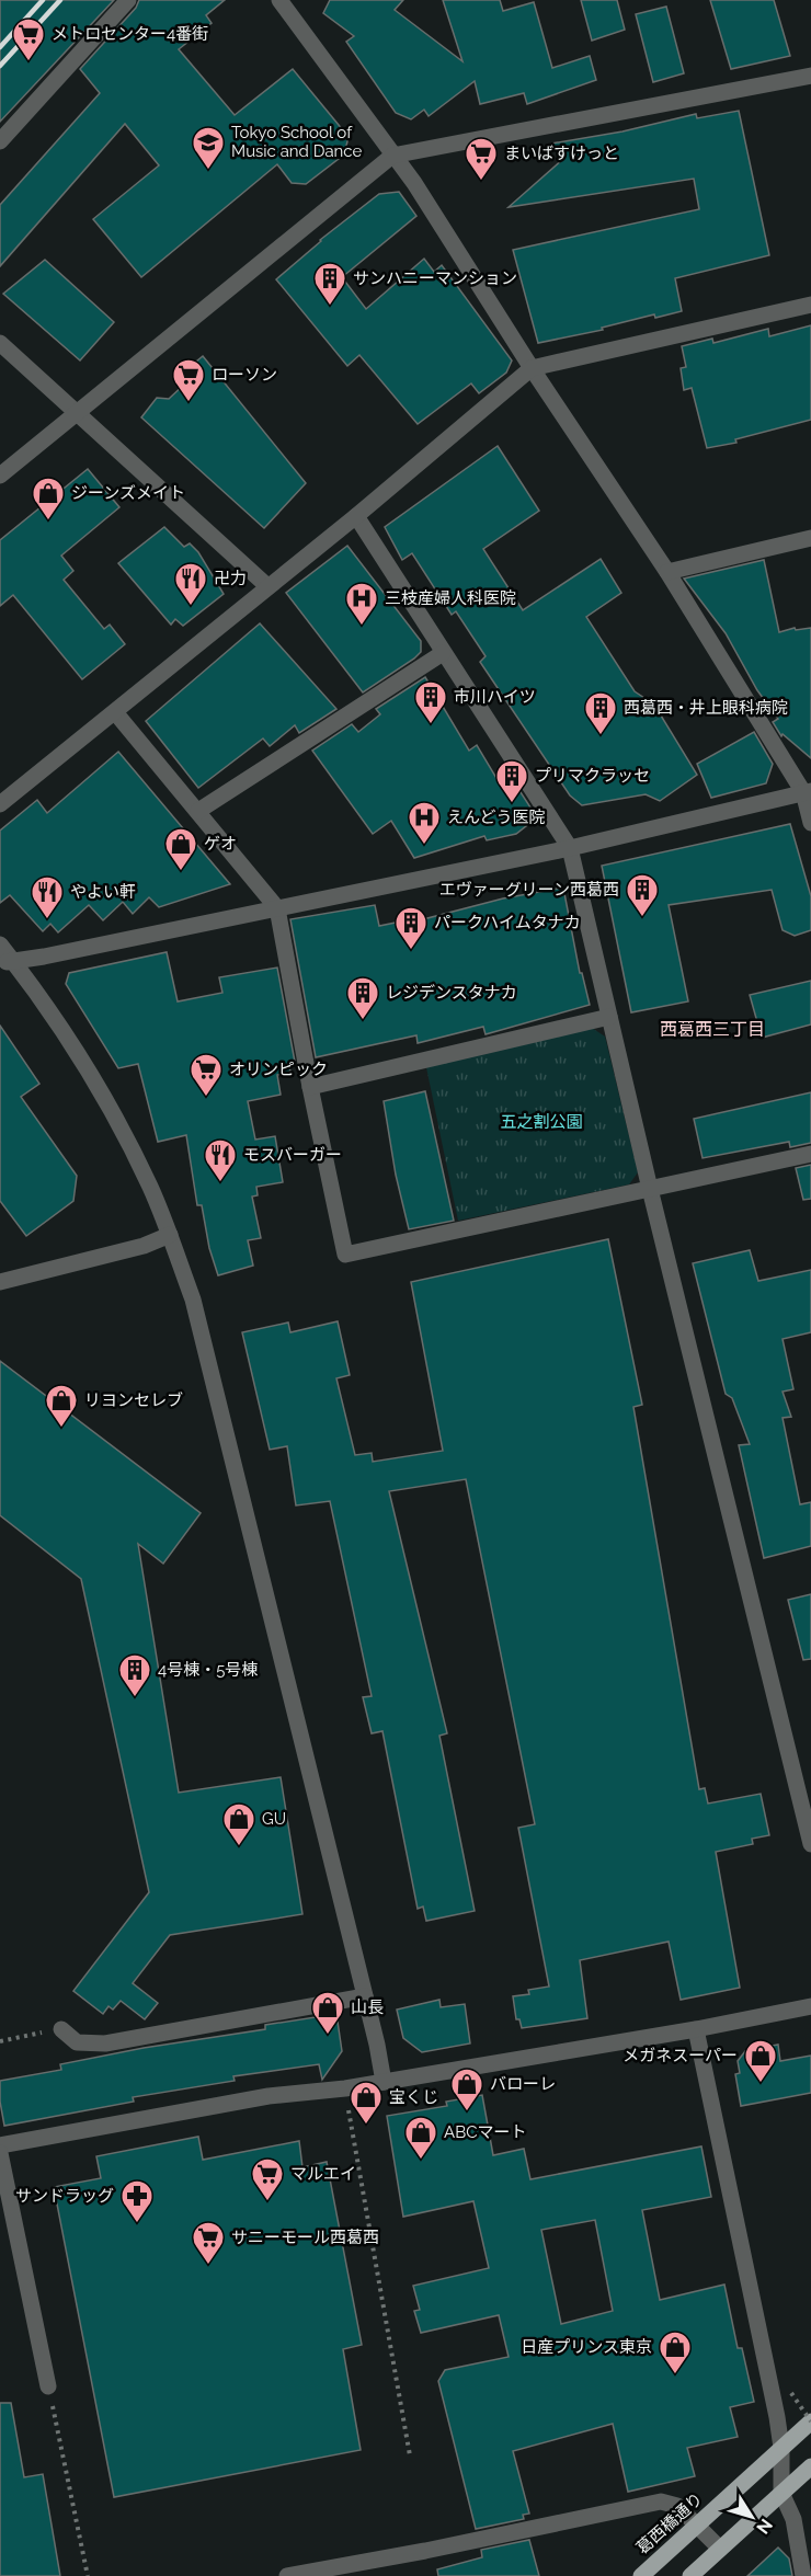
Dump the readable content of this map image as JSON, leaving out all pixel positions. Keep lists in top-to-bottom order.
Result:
{
  "streets": {
    "main road": ["葛西橋通り"]
  },
  "districts": ["西葛西三丁目"],
  "parks": ["五之割公園"],
  "places": {
    "supermarket": [
      "メトロセンター4番街",
      "まいばすけっと",
      "ローソン",
      "オリンピック",
      "マルエイ",
      "サニーモール西葛西"
    ],
    "school or university": ["Tokyo School of Music and Dance"],
    "building": [
      "サンハニーマンション",
      "市川ハイツ",
      "西葛西・井上眼科病院",
      "プリマクラッセ",
      "エヴァーグリーン西葛西",
      "パークハイムタナカ",
      "レジデンスタナカ",
      "4号棟・5号棟"
    ],
    "shop": [
      "ジーンズメイト",
      "ゲオ",
      "リヨンセレブ",
      "GU",
      "山長",
      "メガネスーパー",
      "バローレ",
      "宝くじ",
      "ABCマート",
      "日産プリンス東京"
    ],
    "restaurant": ["卍力", "やよい軒", "モスバーガー"],
    "hospital": ["三枝産婦人科医院", "えんどう医院"],
    "pharmacy": ["サンドラッグ"]
  },
  "north": "bottom right"
}
